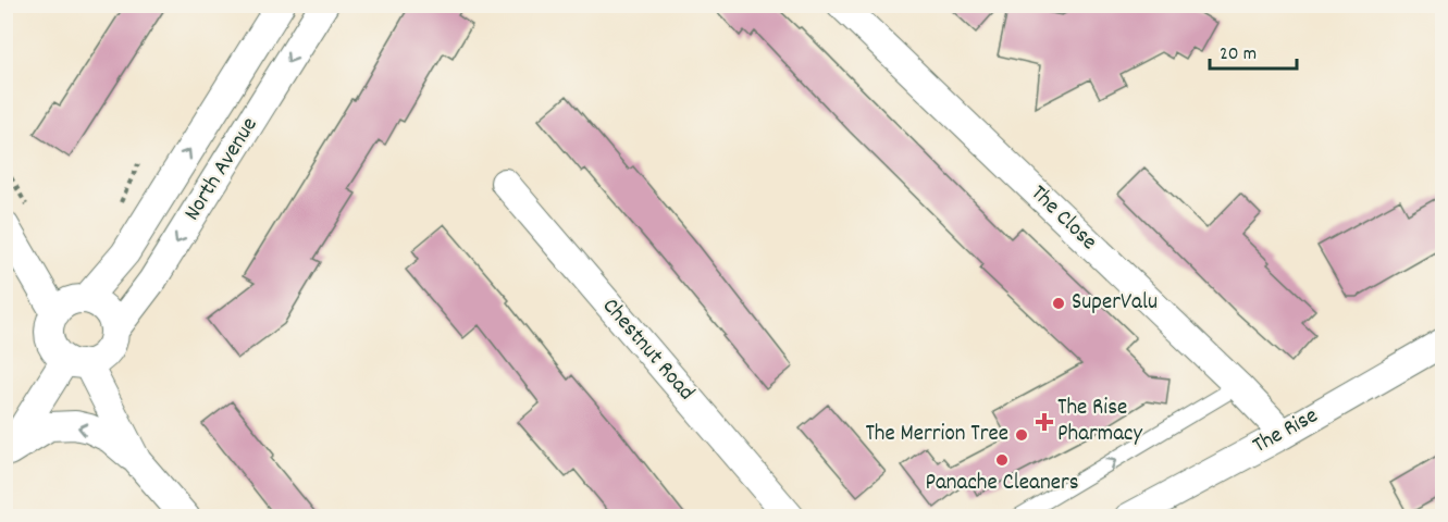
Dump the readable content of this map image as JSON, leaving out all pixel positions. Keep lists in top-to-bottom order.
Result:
{
  "streets": {
    "street": [
      "North Avenue",
      "The Close",
      "Chestnut Road",
      "The Rise"
    ]
  },
  "crossings": [
    ["The Close", "The Rise"]
  ],
  "places": {
    "other": ["SuperValu", "The Merrion Tree", "Panache Cleaners"],
    "health": ["The Rise Pharmacy"]
  },
  "scale_bar": "20 m"
}
